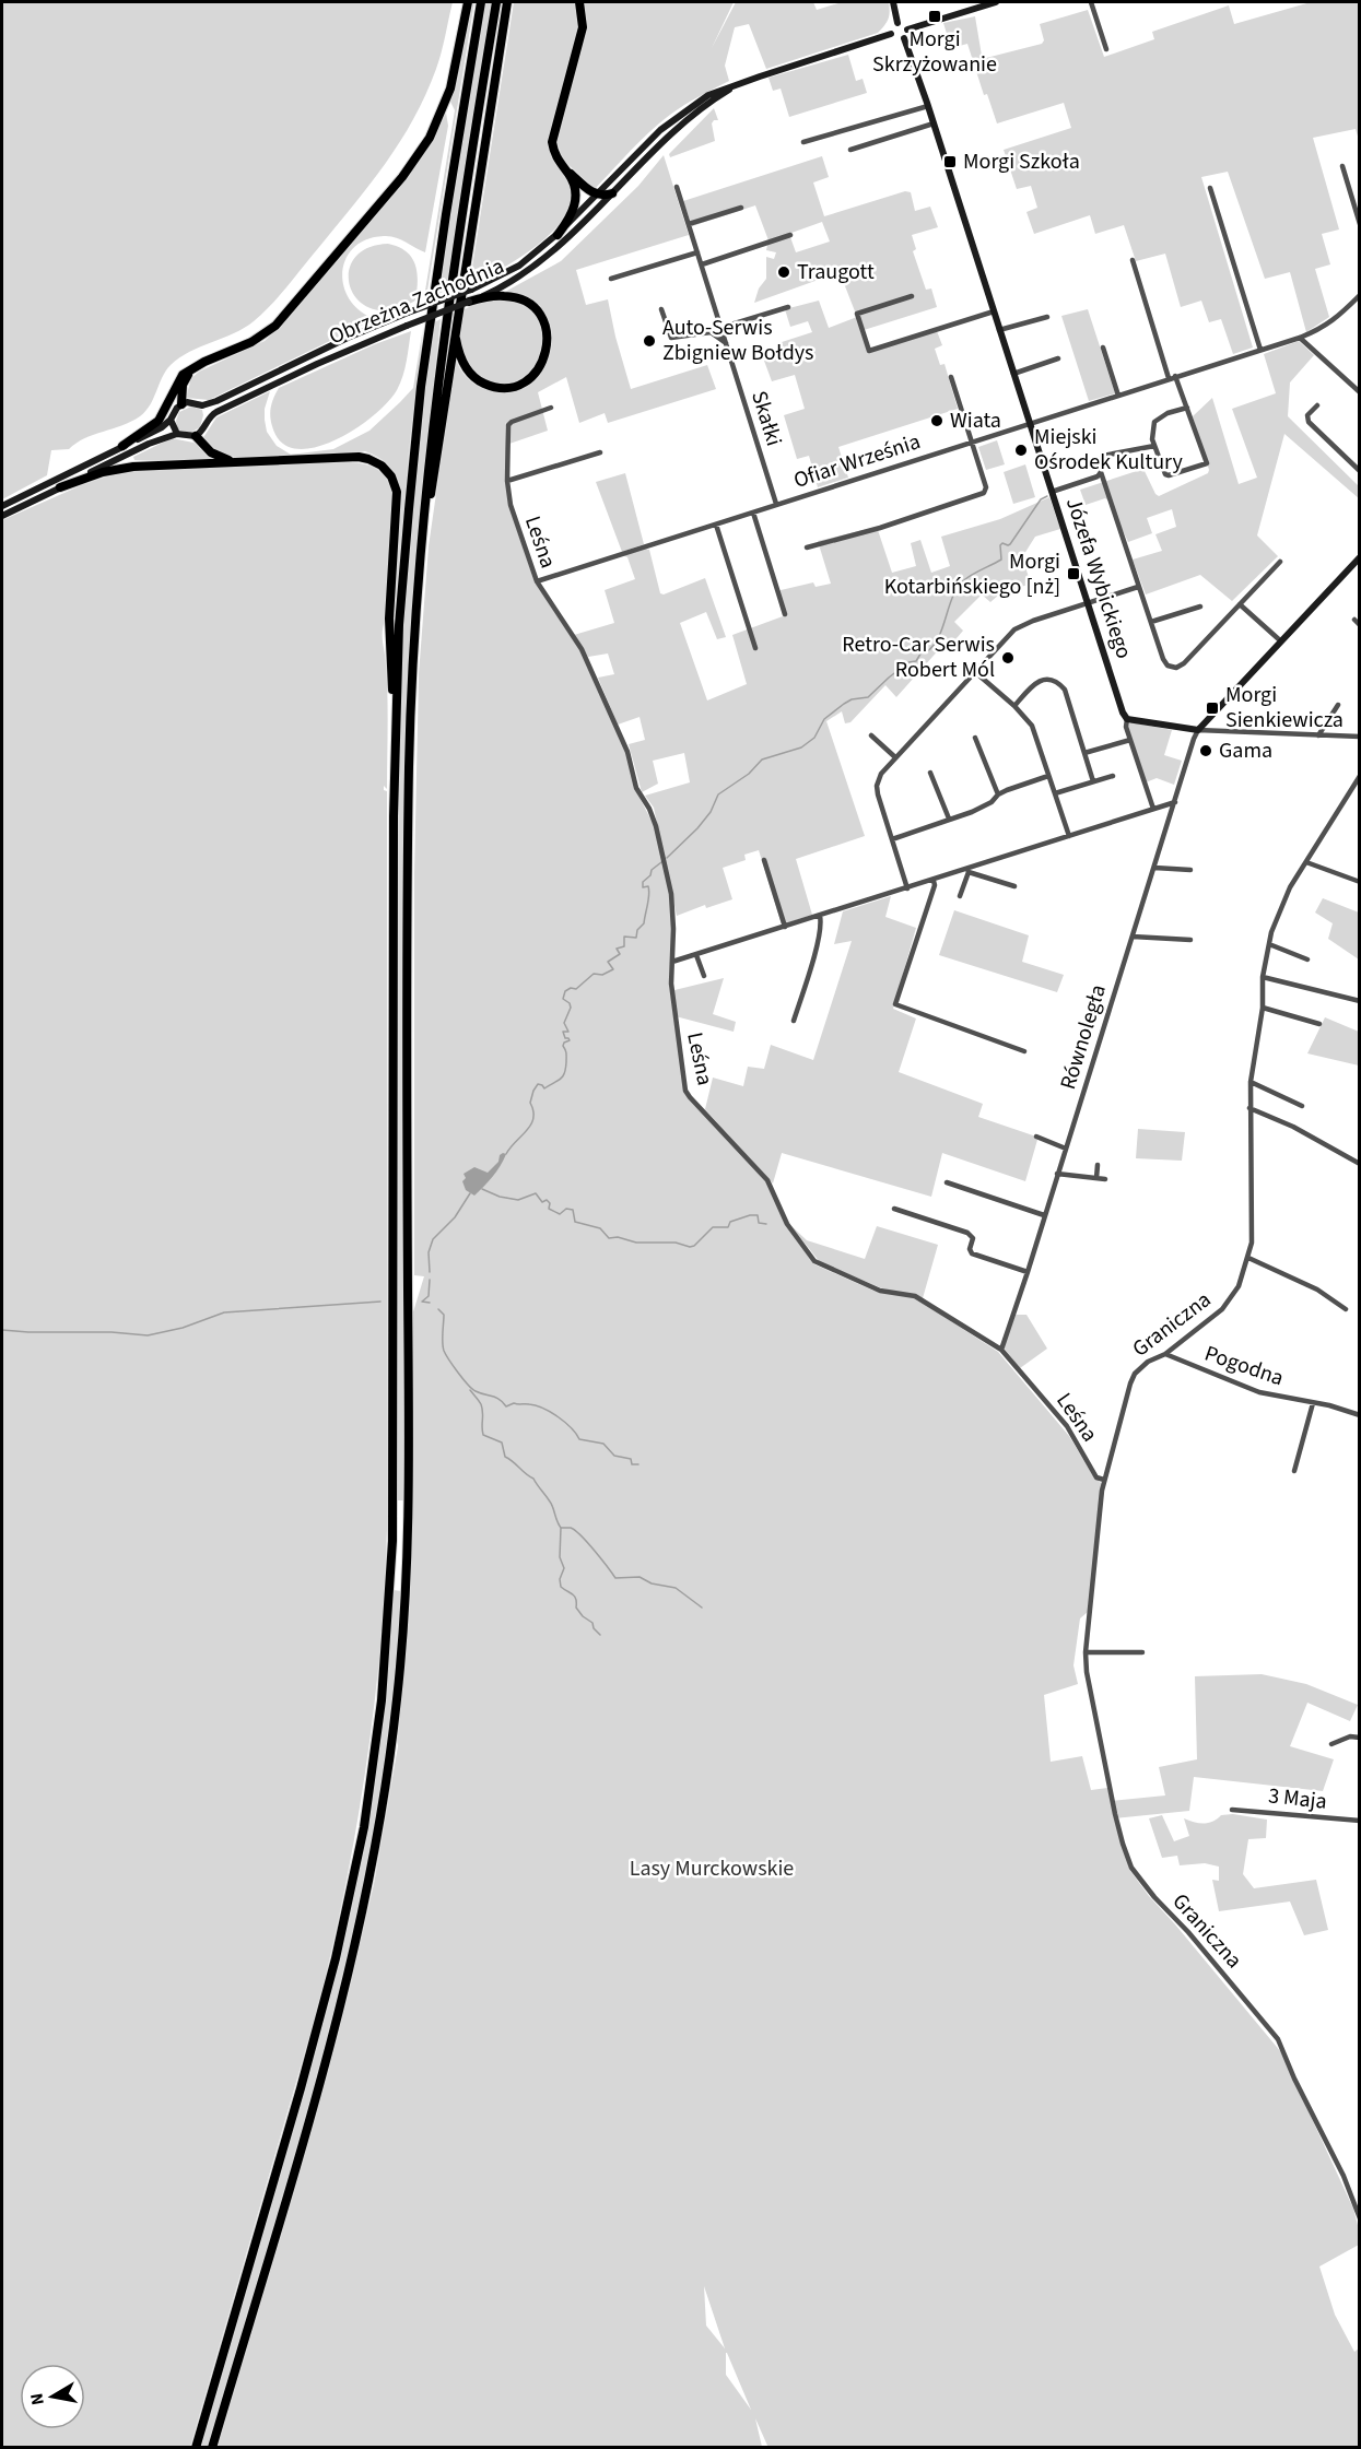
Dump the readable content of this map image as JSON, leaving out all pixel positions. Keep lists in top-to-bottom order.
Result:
{
  "streets": {
    "street": [
      "Obrzeżna Zachodnia",
      "Skałki",
      "Ofiar Września",
      "Leśna",
      "Józefa Wybickiego",
      "Równoległa",
      "Graniczna",
      "Pogodna",
      "3 Maja"
    ]
  },
  "crossings": [
    ["Obrzeżna Zachodnia", "Józefa Wybickiego"],
    ["Skałki", "Ofiar Września"],
    ["Ofiar Września", "Leśna"],
    ["Ofiar Września", "Józefa Wybickiego"],
    ["Leśna", "Równoległa"],
    ["Leśna", "Graniczna"],
    ["Graniczna", "Pogodna"]
  ],
  "parks": ["Lasy Murckowskie"],
  "places": {
    "transit": [
      "Morgi Skrzyżowanie",
      "Morgi Szkoła",
      "Morgi Kotarbińskiego [nż]",
      "Morgi Sienkiewicza"
    ],
    "other": [
      "Traugott",
      "Auto-Serwis Zbigniew Bołdys",
      "Wiata",
      "Miejski Ośrodek Kultury",
      "Retro-Car Serwis Robert Mól",
      "Gama"
    ]
  },
  "north": "left"
}
